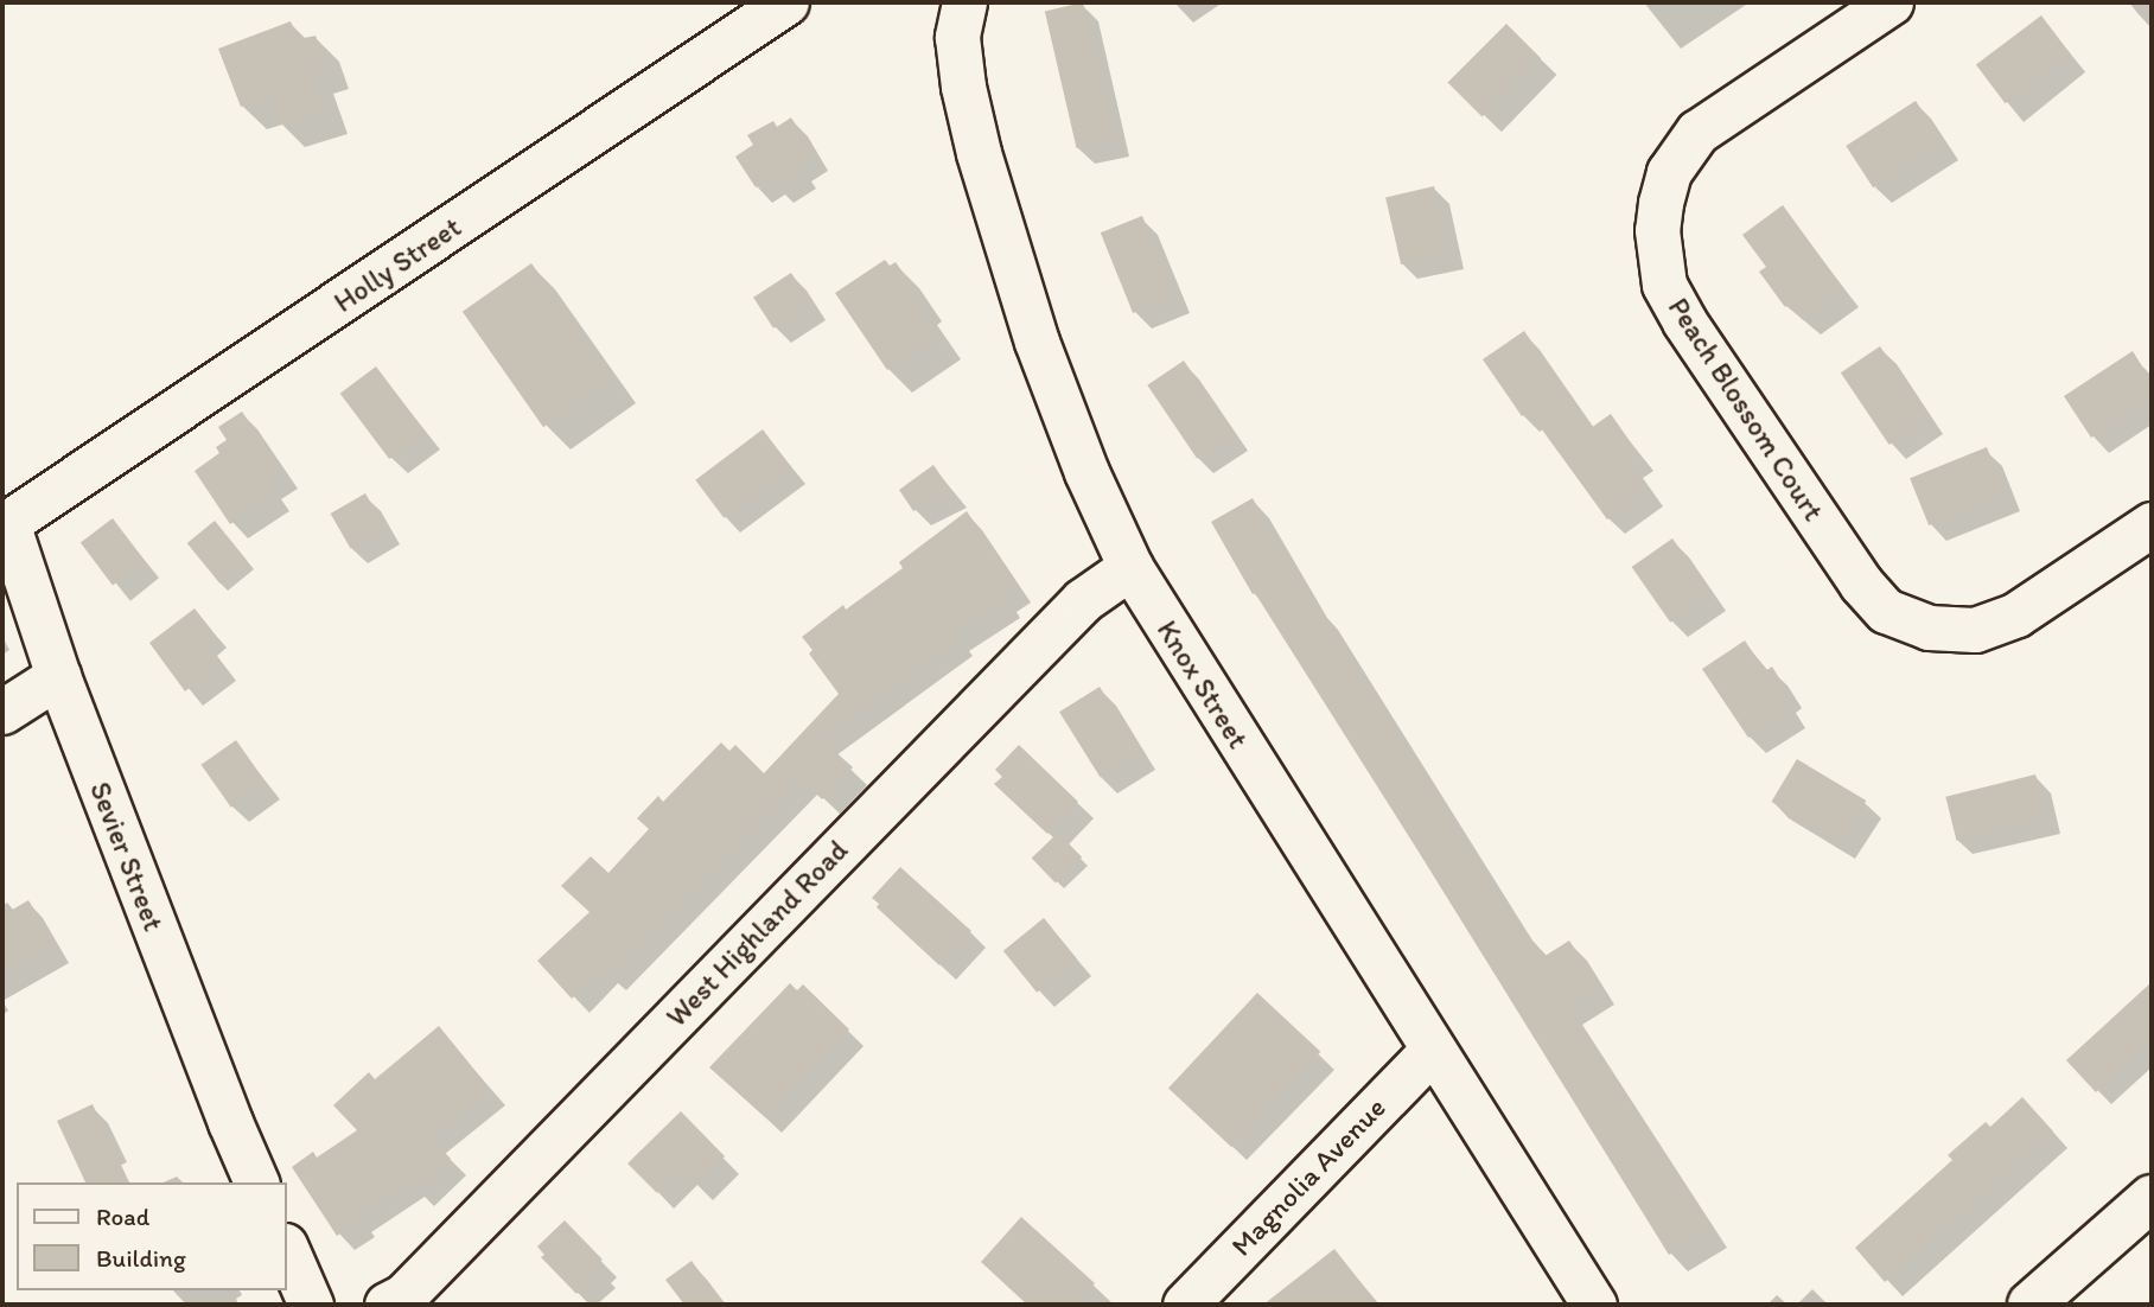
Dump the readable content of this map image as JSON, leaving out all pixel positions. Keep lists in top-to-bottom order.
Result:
{
  "streets": {
    "street": [
      "Holly Street",
      "Peach Blossom Court",
      "Knox Street",
      "Sevier Street",
      "West Highland Road",
      "Magnolia Avenue"
    ]
  },
  "crossings": [
    ["Holly Street", "Sevier Street"],
    ["Knox Street", "West Highland Road"],
    ["Knox Street", "Magnolia Avenue"]
  ],
  "legend": ["Road", "Building"]
}
